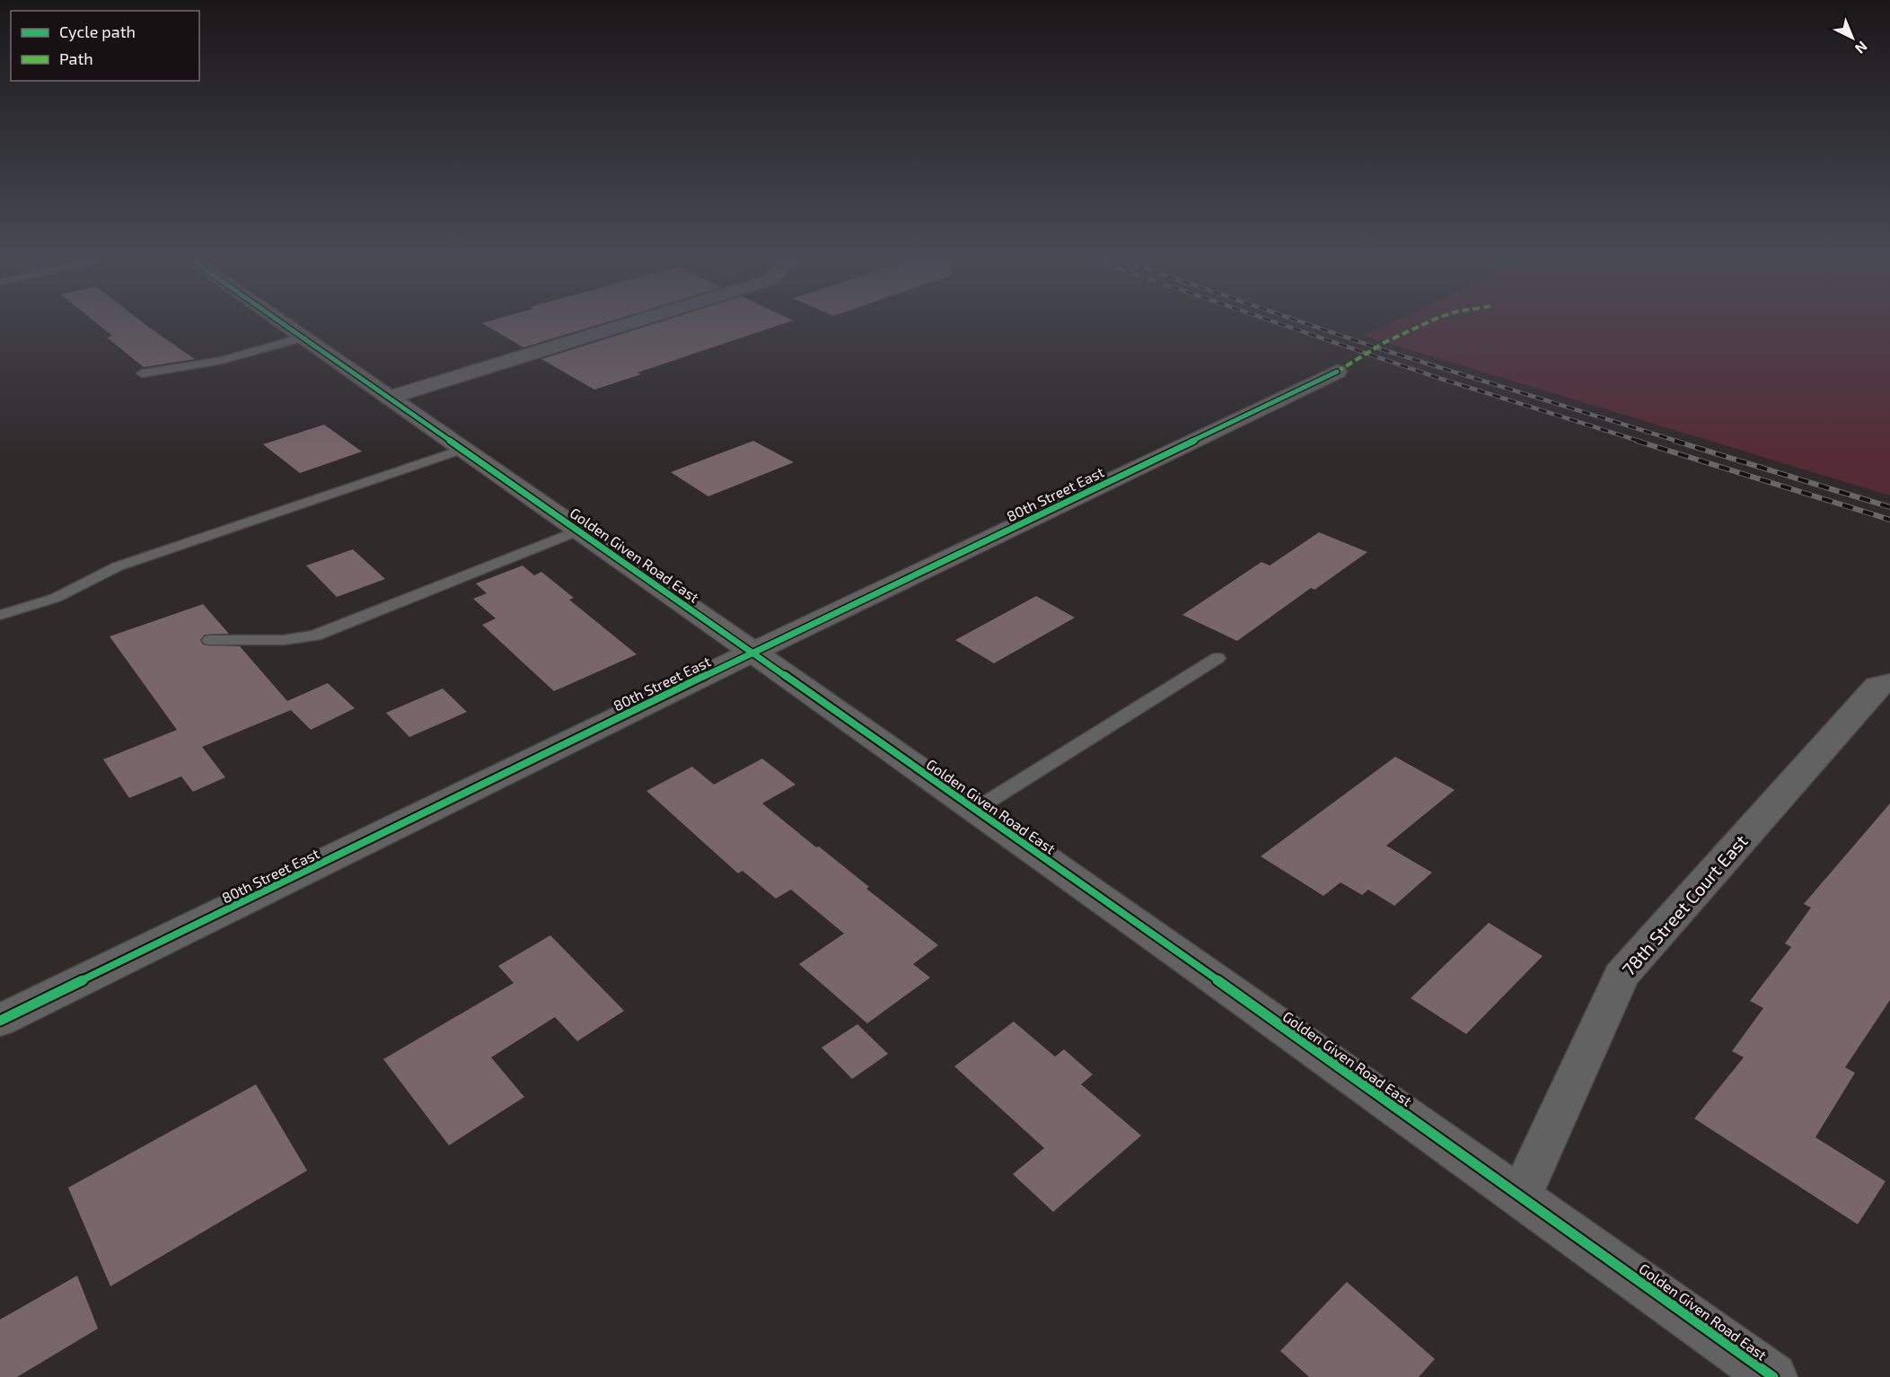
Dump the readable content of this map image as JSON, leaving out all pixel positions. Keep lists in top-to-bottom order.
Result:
{
  "streets": {
    "street": ["80th Street East", "Golden Given Road East", "78th Street Court East"]
  },
  "crossings": [
    ["80th Street East", "Golden Given Road East"],
    ["Golden Given Road East", "78th Street Court East"]
  ],
  "legend": ["Cycle path", "Path"],
  "north": "bottom right"
}
